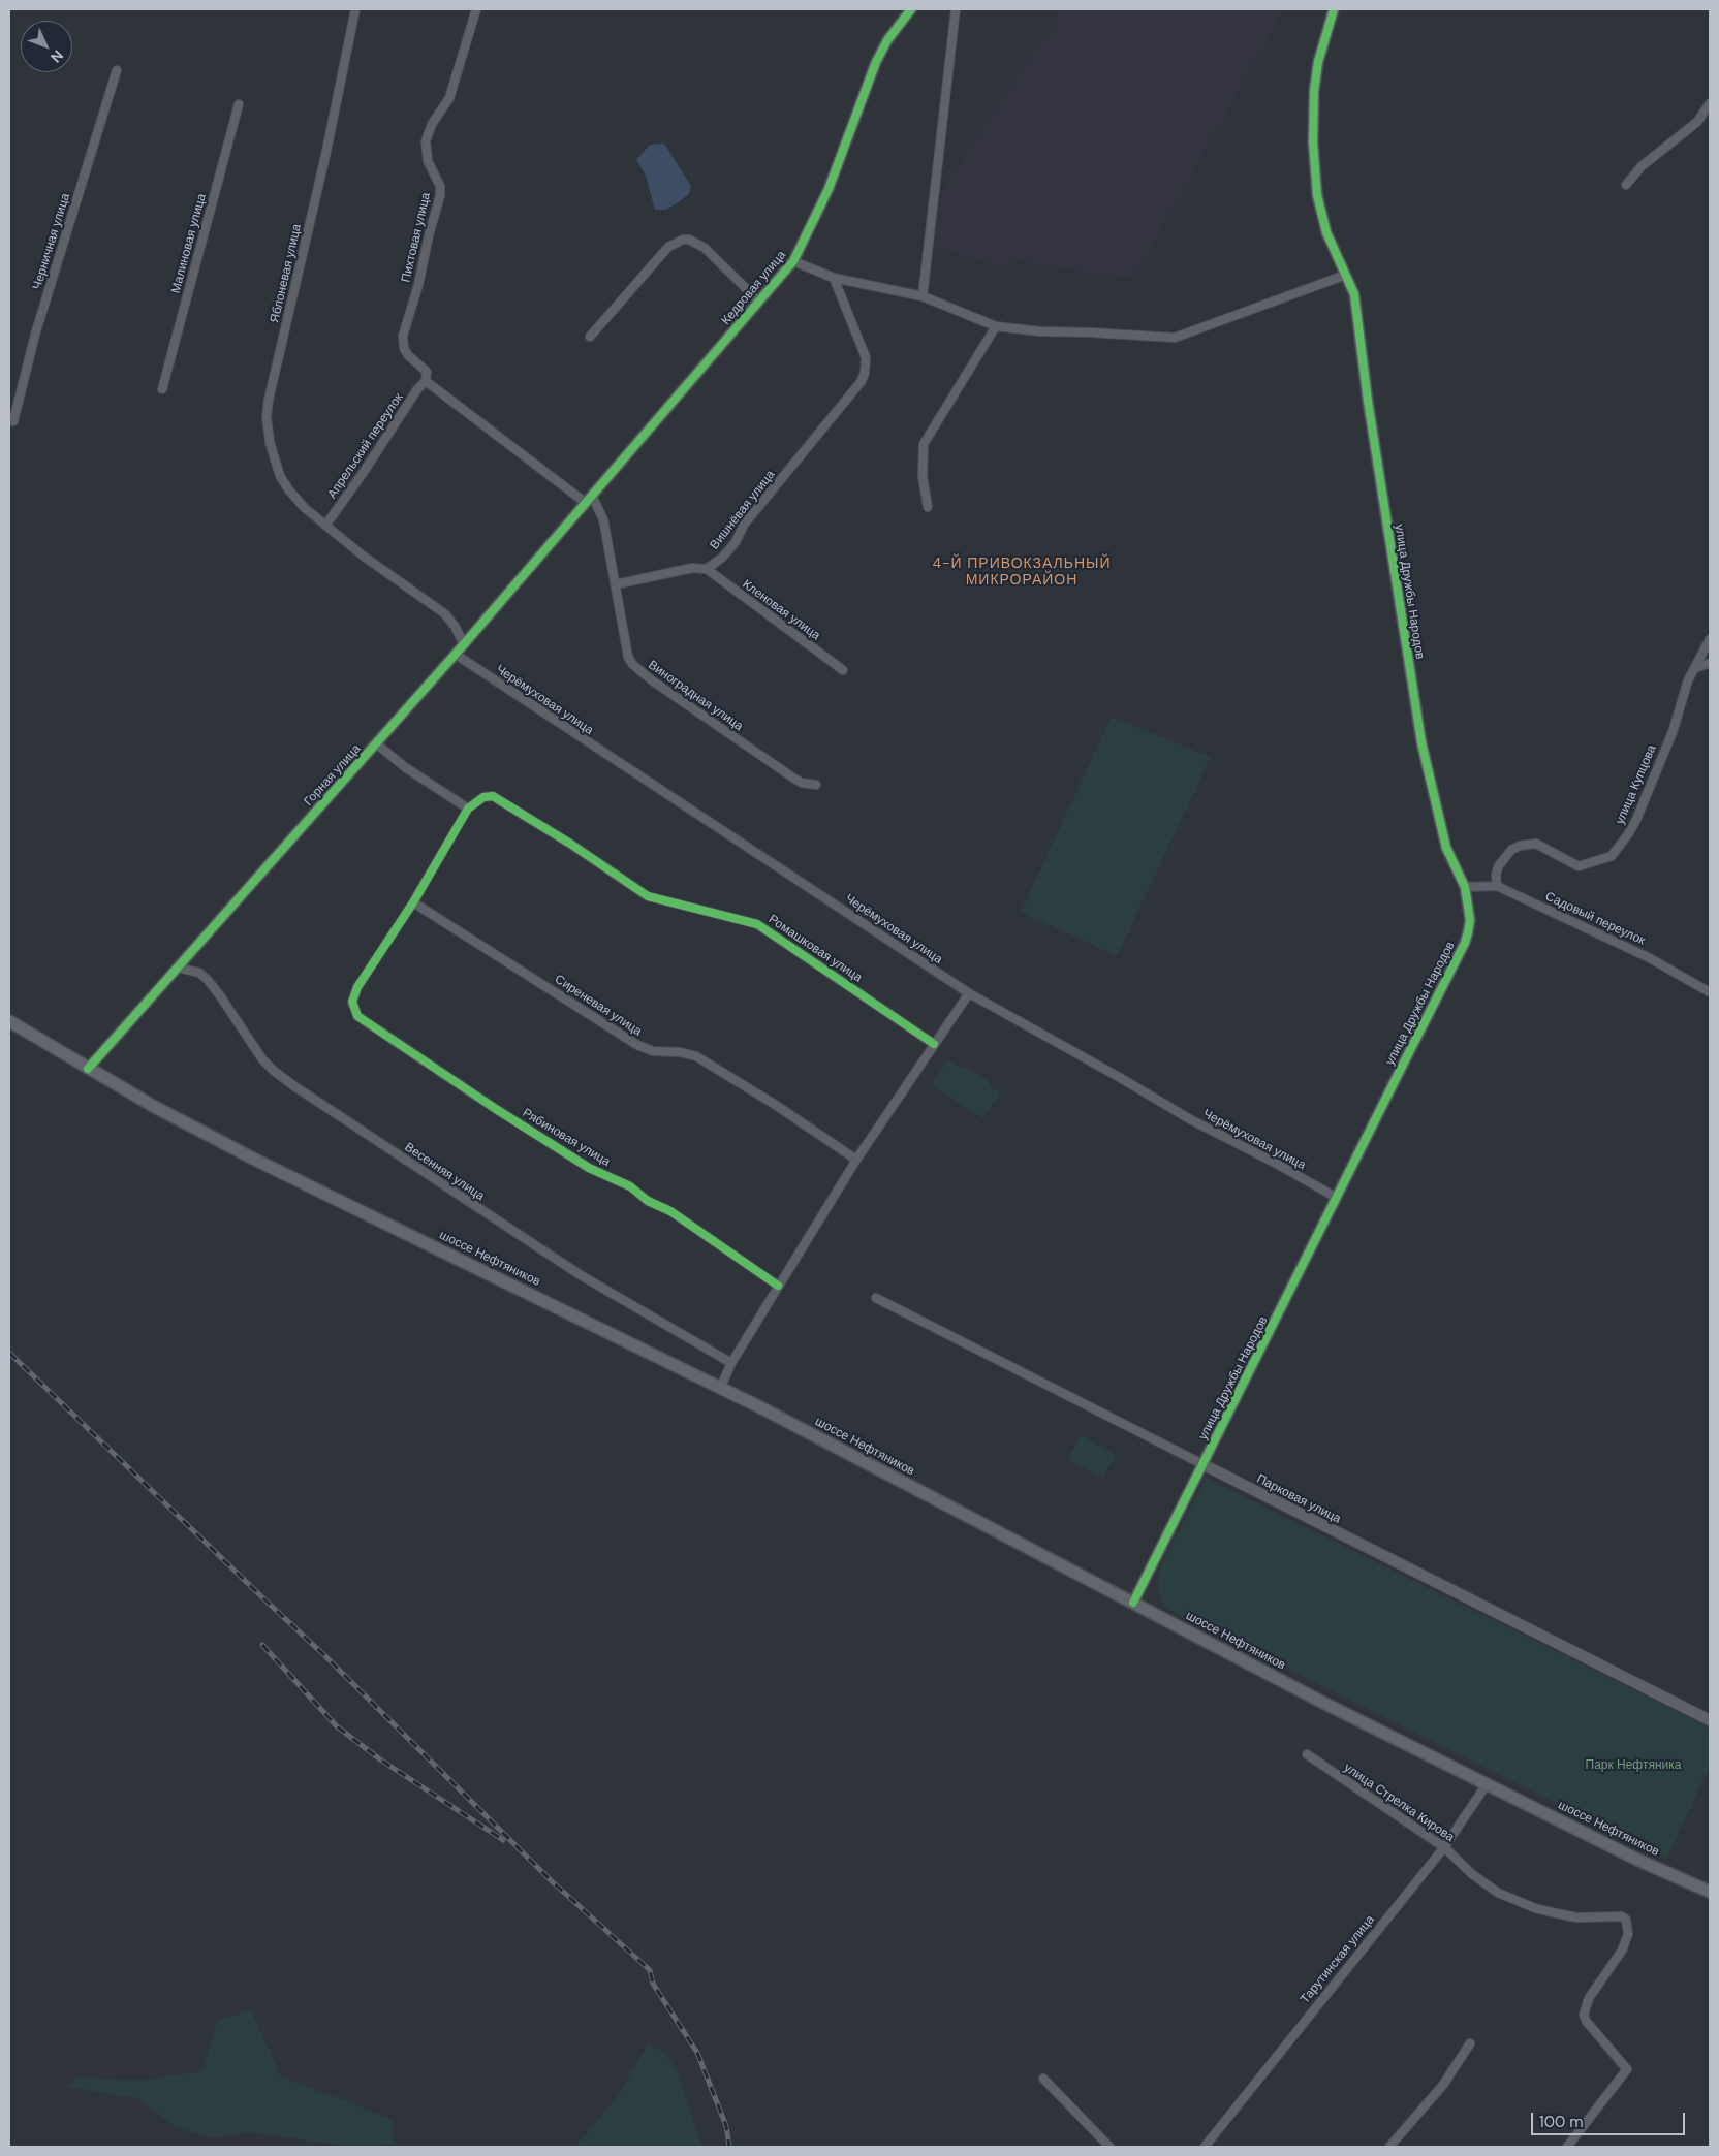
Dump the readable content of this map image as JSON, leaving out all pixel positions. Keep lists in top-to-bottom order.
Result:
{
  "streets": {
    "main road": ["шоссе Нефтяников"],
    "street": [
      "Пихтовая улица",
      "Черничная улица",
      "Малиновая улица",
      "Яблоневая улица",
      "Кедровая улица",
      "Апрельский переулок",
      "Вишнёвая улица",
      "улица Дружбы Народов",
      "Кленовая улица",
      "Виноградная улица",
      "Черёмуховая улица",
      "Горная улица",
      "улица Купцова",
      "Садовый переулок",
      "Ромашковая улица",
      "Сиреневая улица",
      "Рябиновая улица",
      "Весенняя улица",
      "Парковая улица",
      "улица Стрелка Кирова",
      "Тарутинская улица"
    ]
  },
  "crossings": [
    ["Пихтовая улица", "Апрельский переулок"],
    ["Пихтовая улица", "Виноградная улица"],
    ["Яблоневая улица", "Апрельский переулок"],
    ["Кедровая улица", "Виноградная улица"],
    ["Кедровая улица", "Горная улица"],
    ["Апрельский переулок", "Виноградная улица"],
    ["Вишнёвая улица", "Кленовая улица"],
    ["улица Дружбы Народов", "Черёмуховая улица"],
    ["улица Дружбы Народов", "Садовый переулок"],
    ["улица Дружбы Народов", "шоссе Нефтяников"],
    ["улица Дружбы Народов", "Парковая улица"],
    ["Виноградная улица", "Горная улица"],
    ["Черёмуховая улица", "Горная улица"],
    ["Горная улица", "Весенняя улица"],
    ["Горная улица", "шоссе Нефтяников"],
    ["улица Купцова", "Садовый переулок"],
    ["Сиреневая улица", "Рябиновая улица"],
    ["шоссе Нефтяников", "Тарутинская улица"],
    ["улица Стрелка Кирова", "Тарутинская улица"]
  ],
  "districts": ["4-Й ПРИВОКЗАЛЬНЫЙ МИКРОРАЙОН"],
  "parks": ["Парк Нефтяника"],
  "scale_bar": "100 m",
  "north": "bottom right"
}
